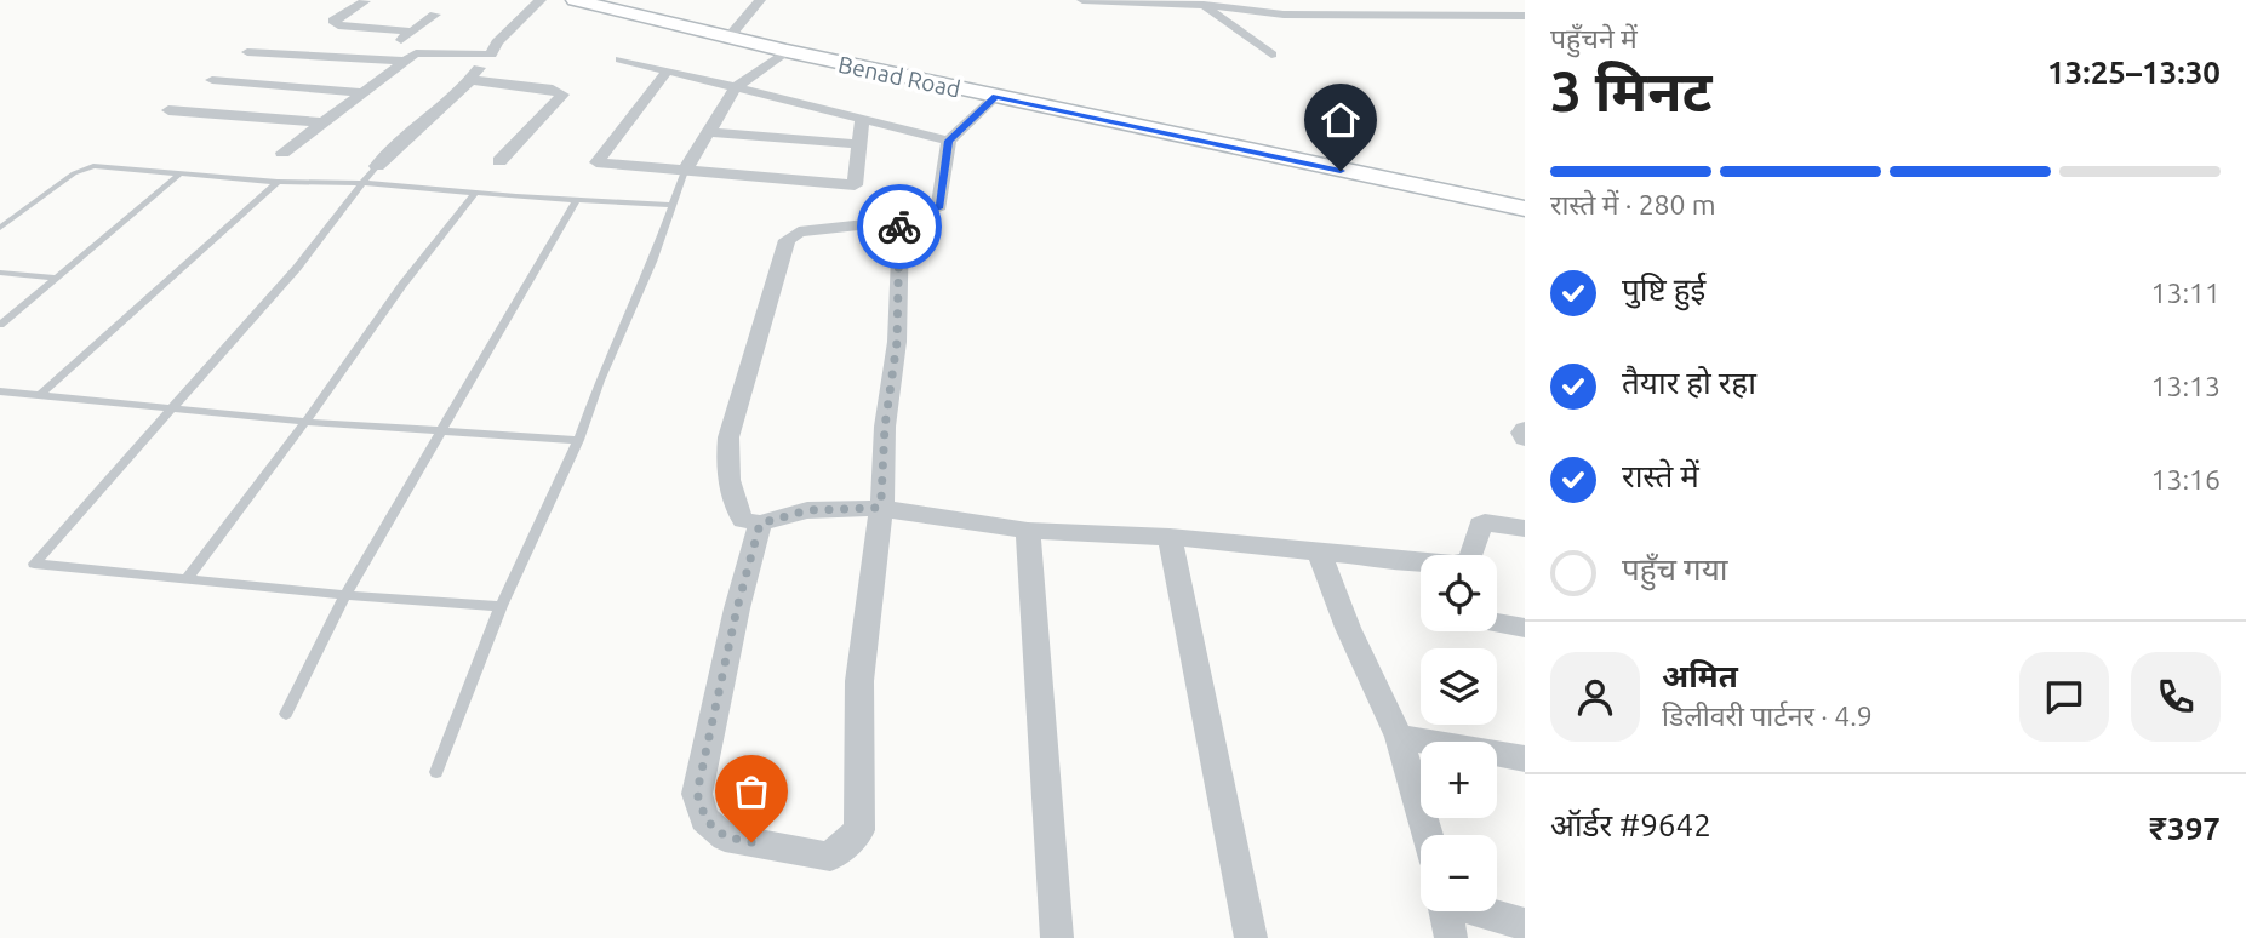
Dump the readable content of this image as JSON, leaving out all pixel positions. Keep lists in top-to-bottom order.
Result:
{
  "streets": {
    "main road": ["Benad Road"]
  },
  "page": {
    "heading": ["3 मिनट", "पहुँचने में", "13:25–13:30"],
    "panel": [
      "अमित",
      "डिलीवरी पार्टनर · 4.9",
      "ऑर्डर #9642",
      "₹397"
    ],
    "bar": "रास्ते में · 280 m",
    "list": [
      ["पुष्टि हुई", "13:11"],
      ["तैयार हो रहा", "13:13"],
      ["रास्ते में", "13:16"],
      "पहुँच गया"
    ],
    "map_buttons": ["+", "−"]
  }
}
